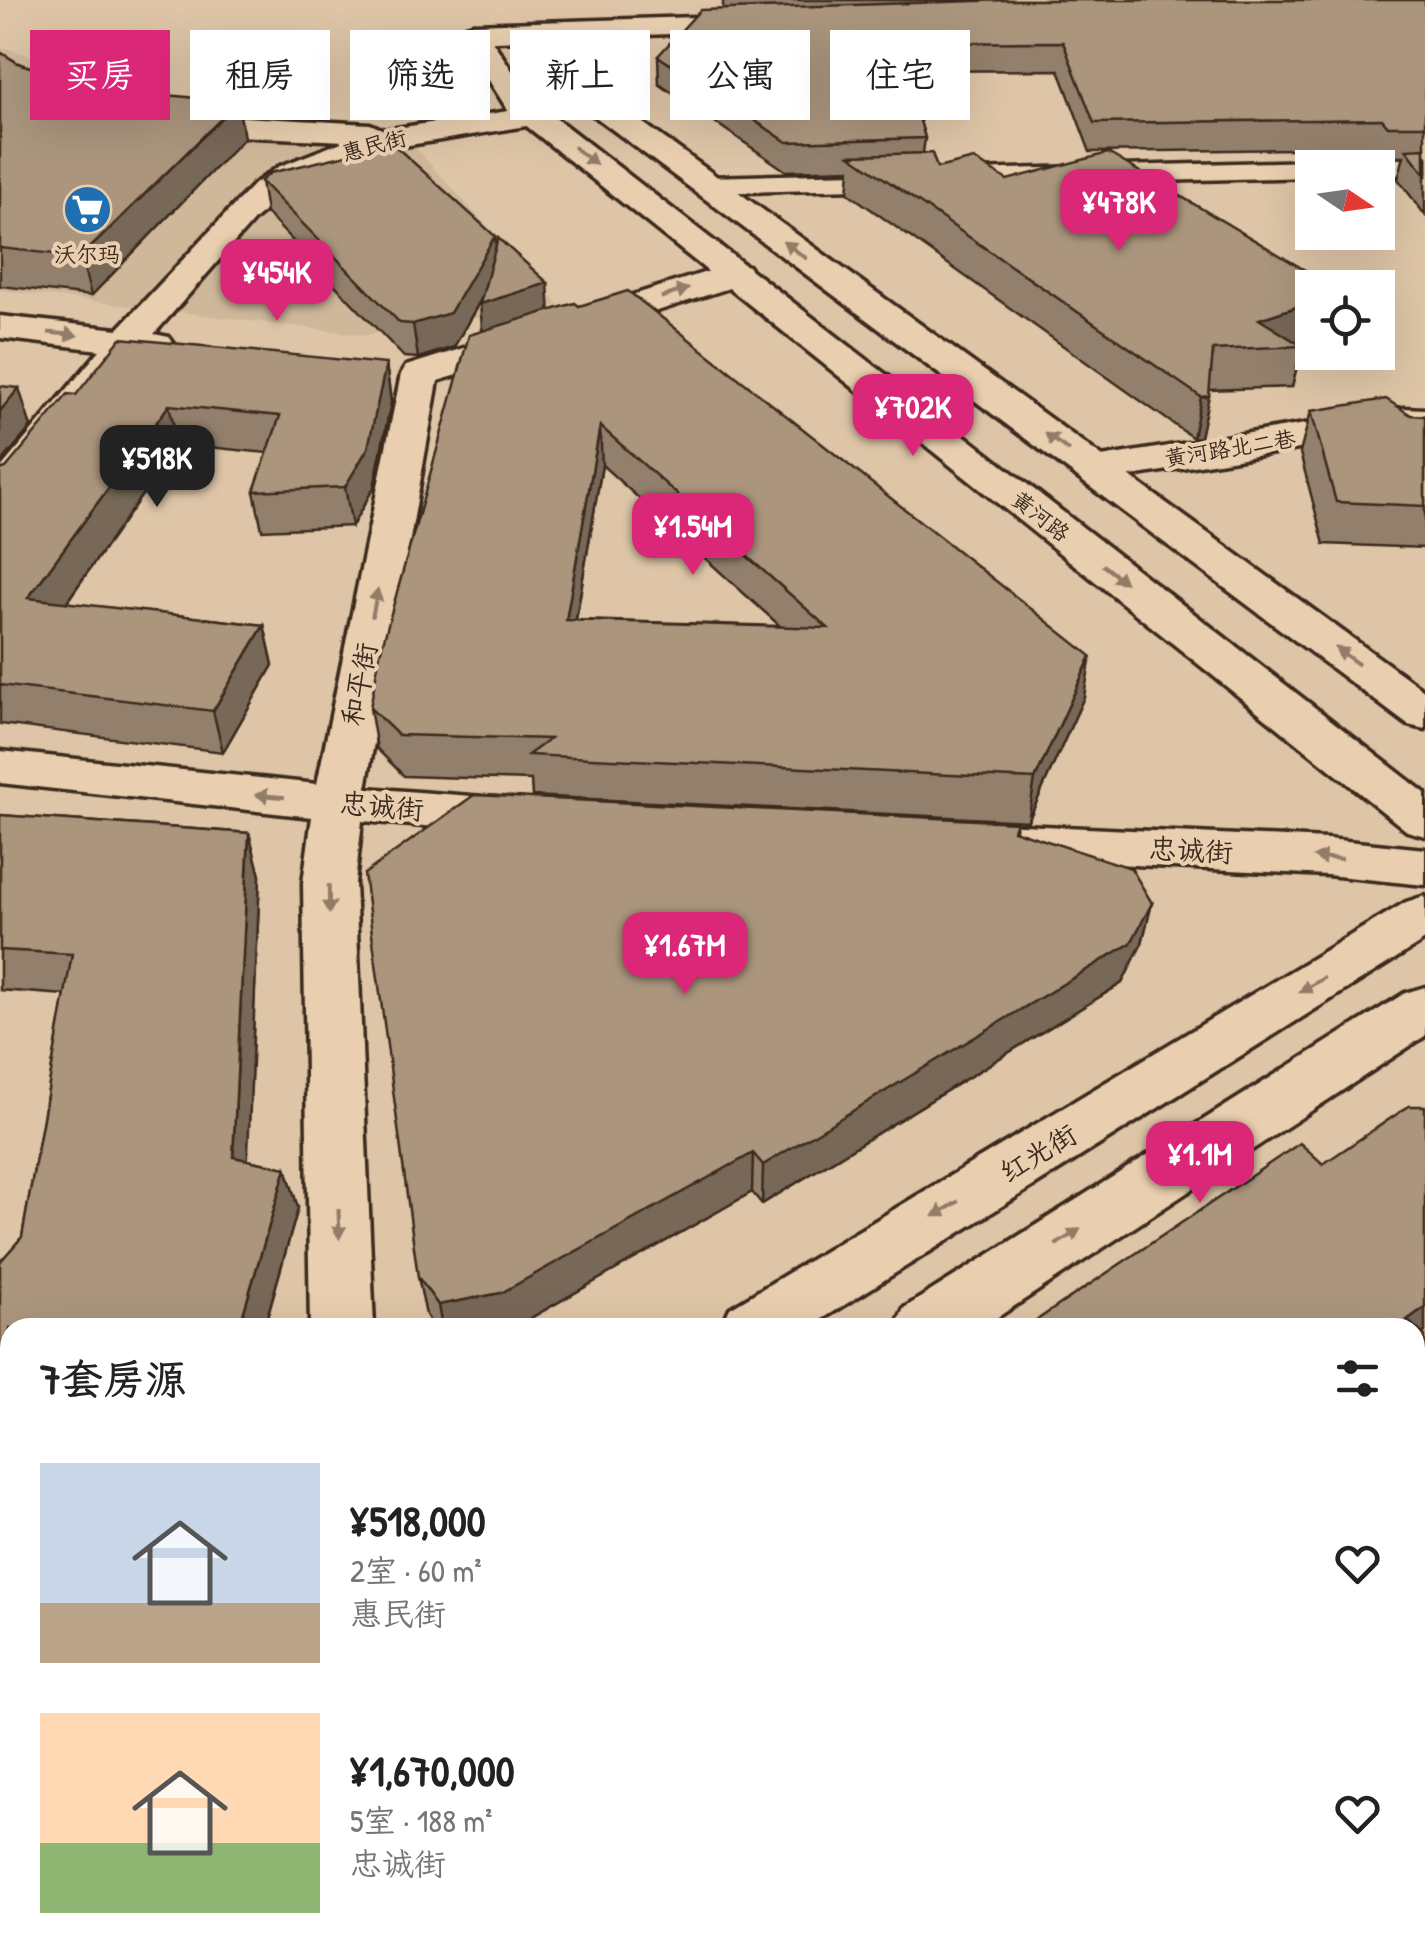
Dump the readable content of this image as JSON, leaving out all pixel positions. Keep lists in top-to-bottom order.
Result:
{
  "streets": {
    "main road": [
      "惠民街",
      "黄河路北二巷",
      "黄河路",
      "和平街",
      "忠诚街",
      "红光街"
    ]
  },
  "crossings": [
    ["黄河路", "和平街"],
    ["和平街", "忠诚街"]
  ],
  "one_way": ["忠诚街"],
  "places": {
    "supermarket": ["沃尔玛"]
  },
  "north": "right",
  "page": {
    "chip": [
      "买房",
      "租房",
      "筛选",
      "新上",
      "公寓",
      "住宅"
    ],
    "price": [
      "¥478K",
      "¥454K",
      "¥702K",
      "¥518K",
      "¥1.54M",
      "¥1.67M",
      "¥1.1M"
    ],
    "heading": "7套房源",
    "list": [
      {
        "name": "¥518,000",
        "note": "2室 · 60 m² · 惠民街"
      },
      {
        "name": "¥1,670,000",
        "note": "5室 · 188 m² · 忠诚街"
      }
    ]
  }
}
